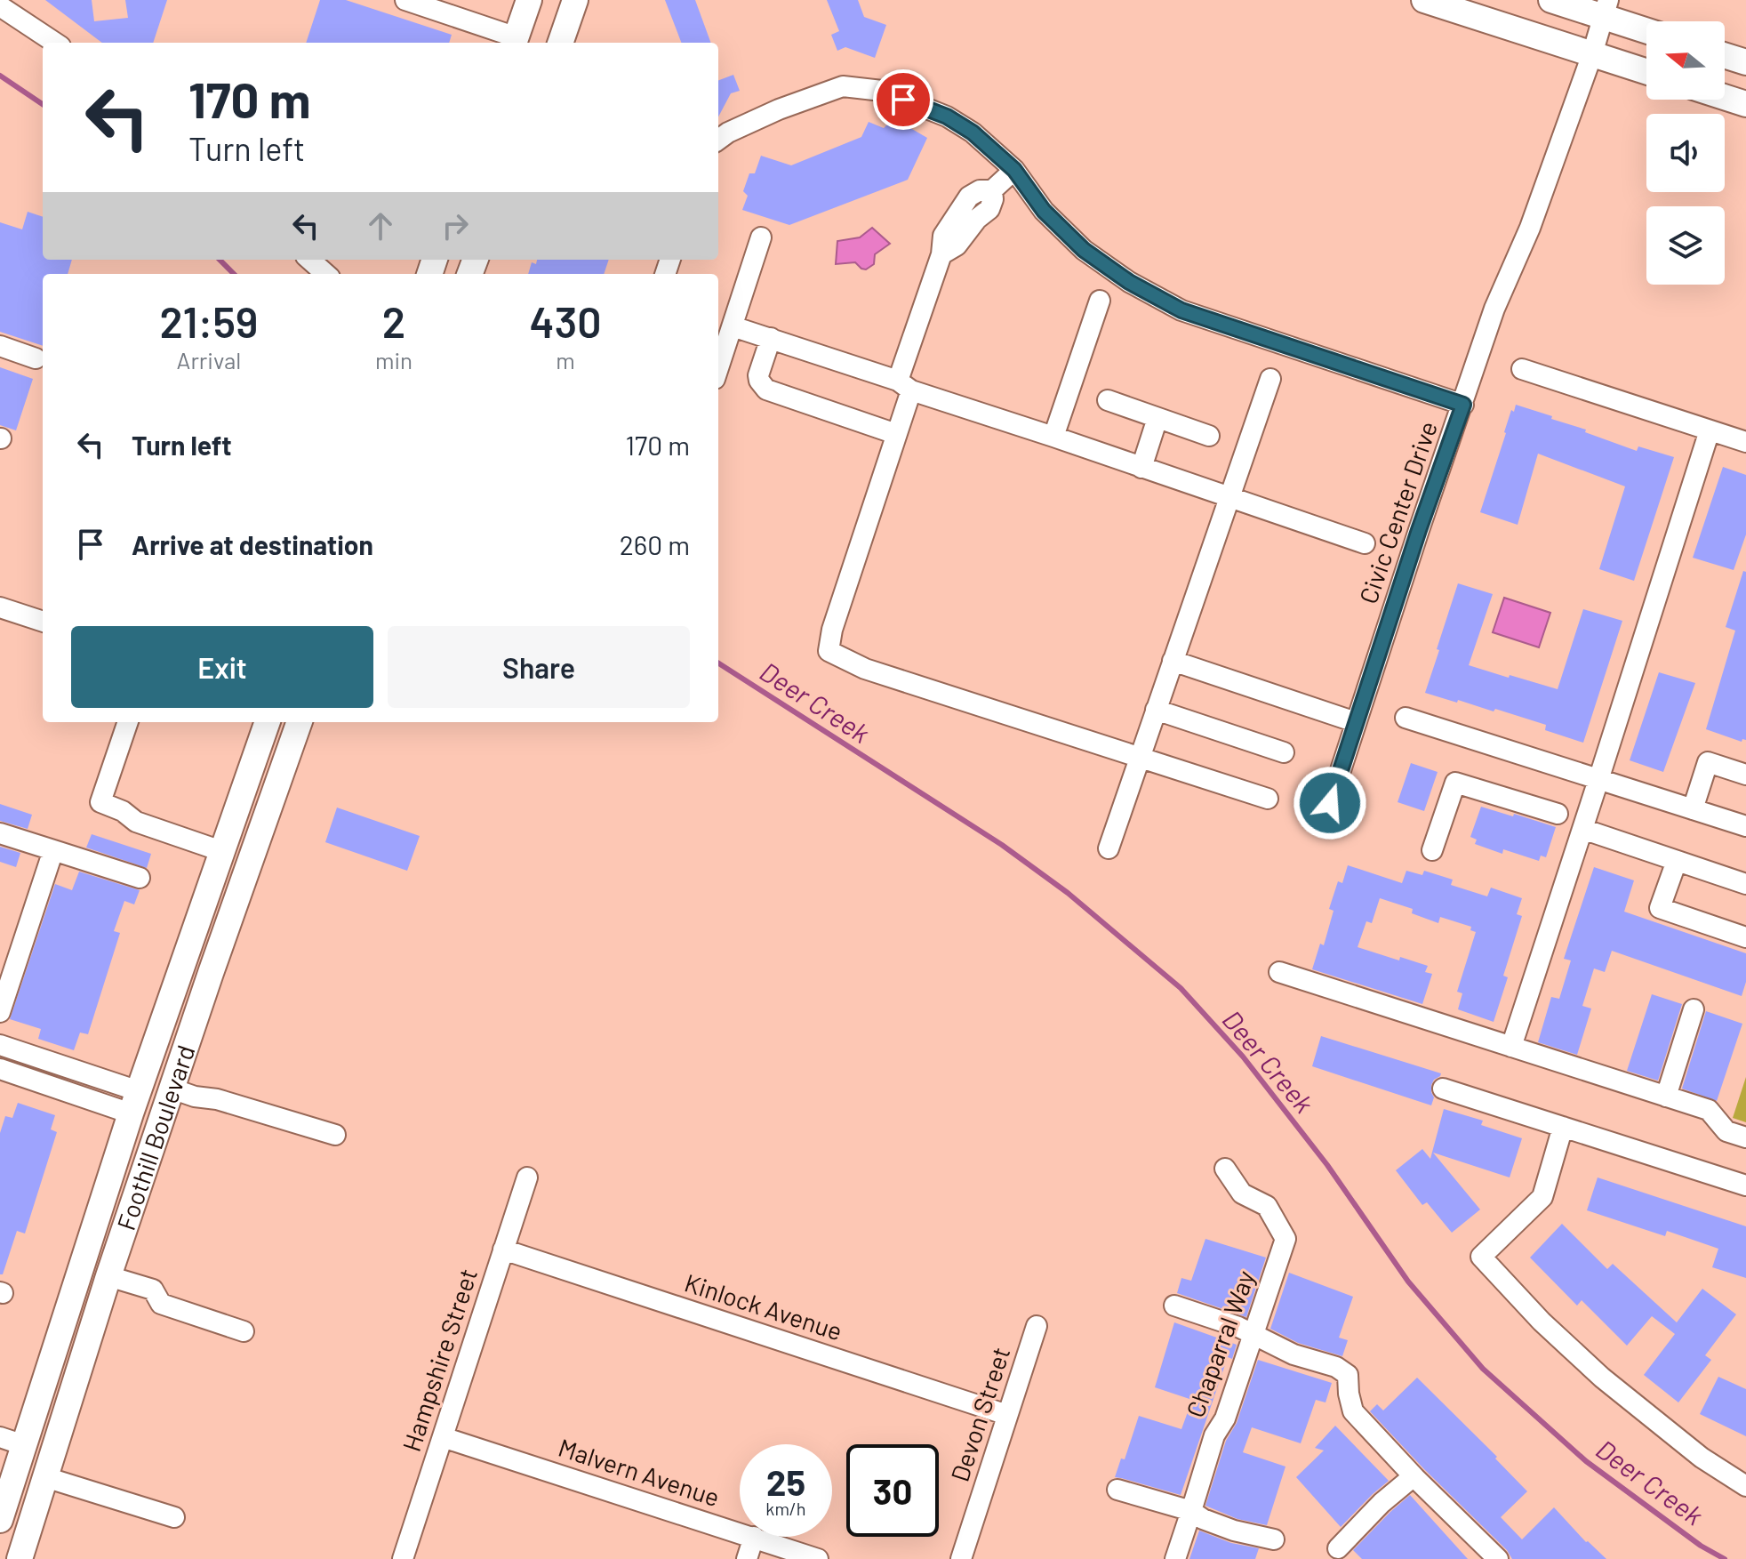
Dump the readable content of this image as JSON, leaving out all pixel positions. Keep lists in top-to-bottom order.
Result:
{
  "streets": {
    "main road": ["Foothill Boulevard"],
    "street": [
      "Civic Center Drive",
      "Kinlock Avenue",
      "Chaparral Way",
      "Hampshire Street",
      "Devon Street",
      "Malvern Avenue"
    ]
  },
  "crossings": [
    ["Kinlock Avenue", "Hampshire Street"],
    ["Kinlock Avenue", "Devon Street"],
    ["Hampshire Street", "Malvern Avenue"]
  ],
  "water": ["Deer Creek"],
  "north": "left",
  "page": {
    "turn": ["170 m", "Turn left"],
    "eta": [
      "21:59",
      "Arrival",
      "2",
      "min",
      "430",
      "m"
    ],
    "list": [
      {
        "name": "Turn left",
        "value": "170 m"
      },
      {
        "name": "Arrive at destination",
        "value": "260 m"
      }
    ],
    "buttons": ["Exit", "Share"],
    "speed": "25 km/h",
    "limit": "30"
  }
}
